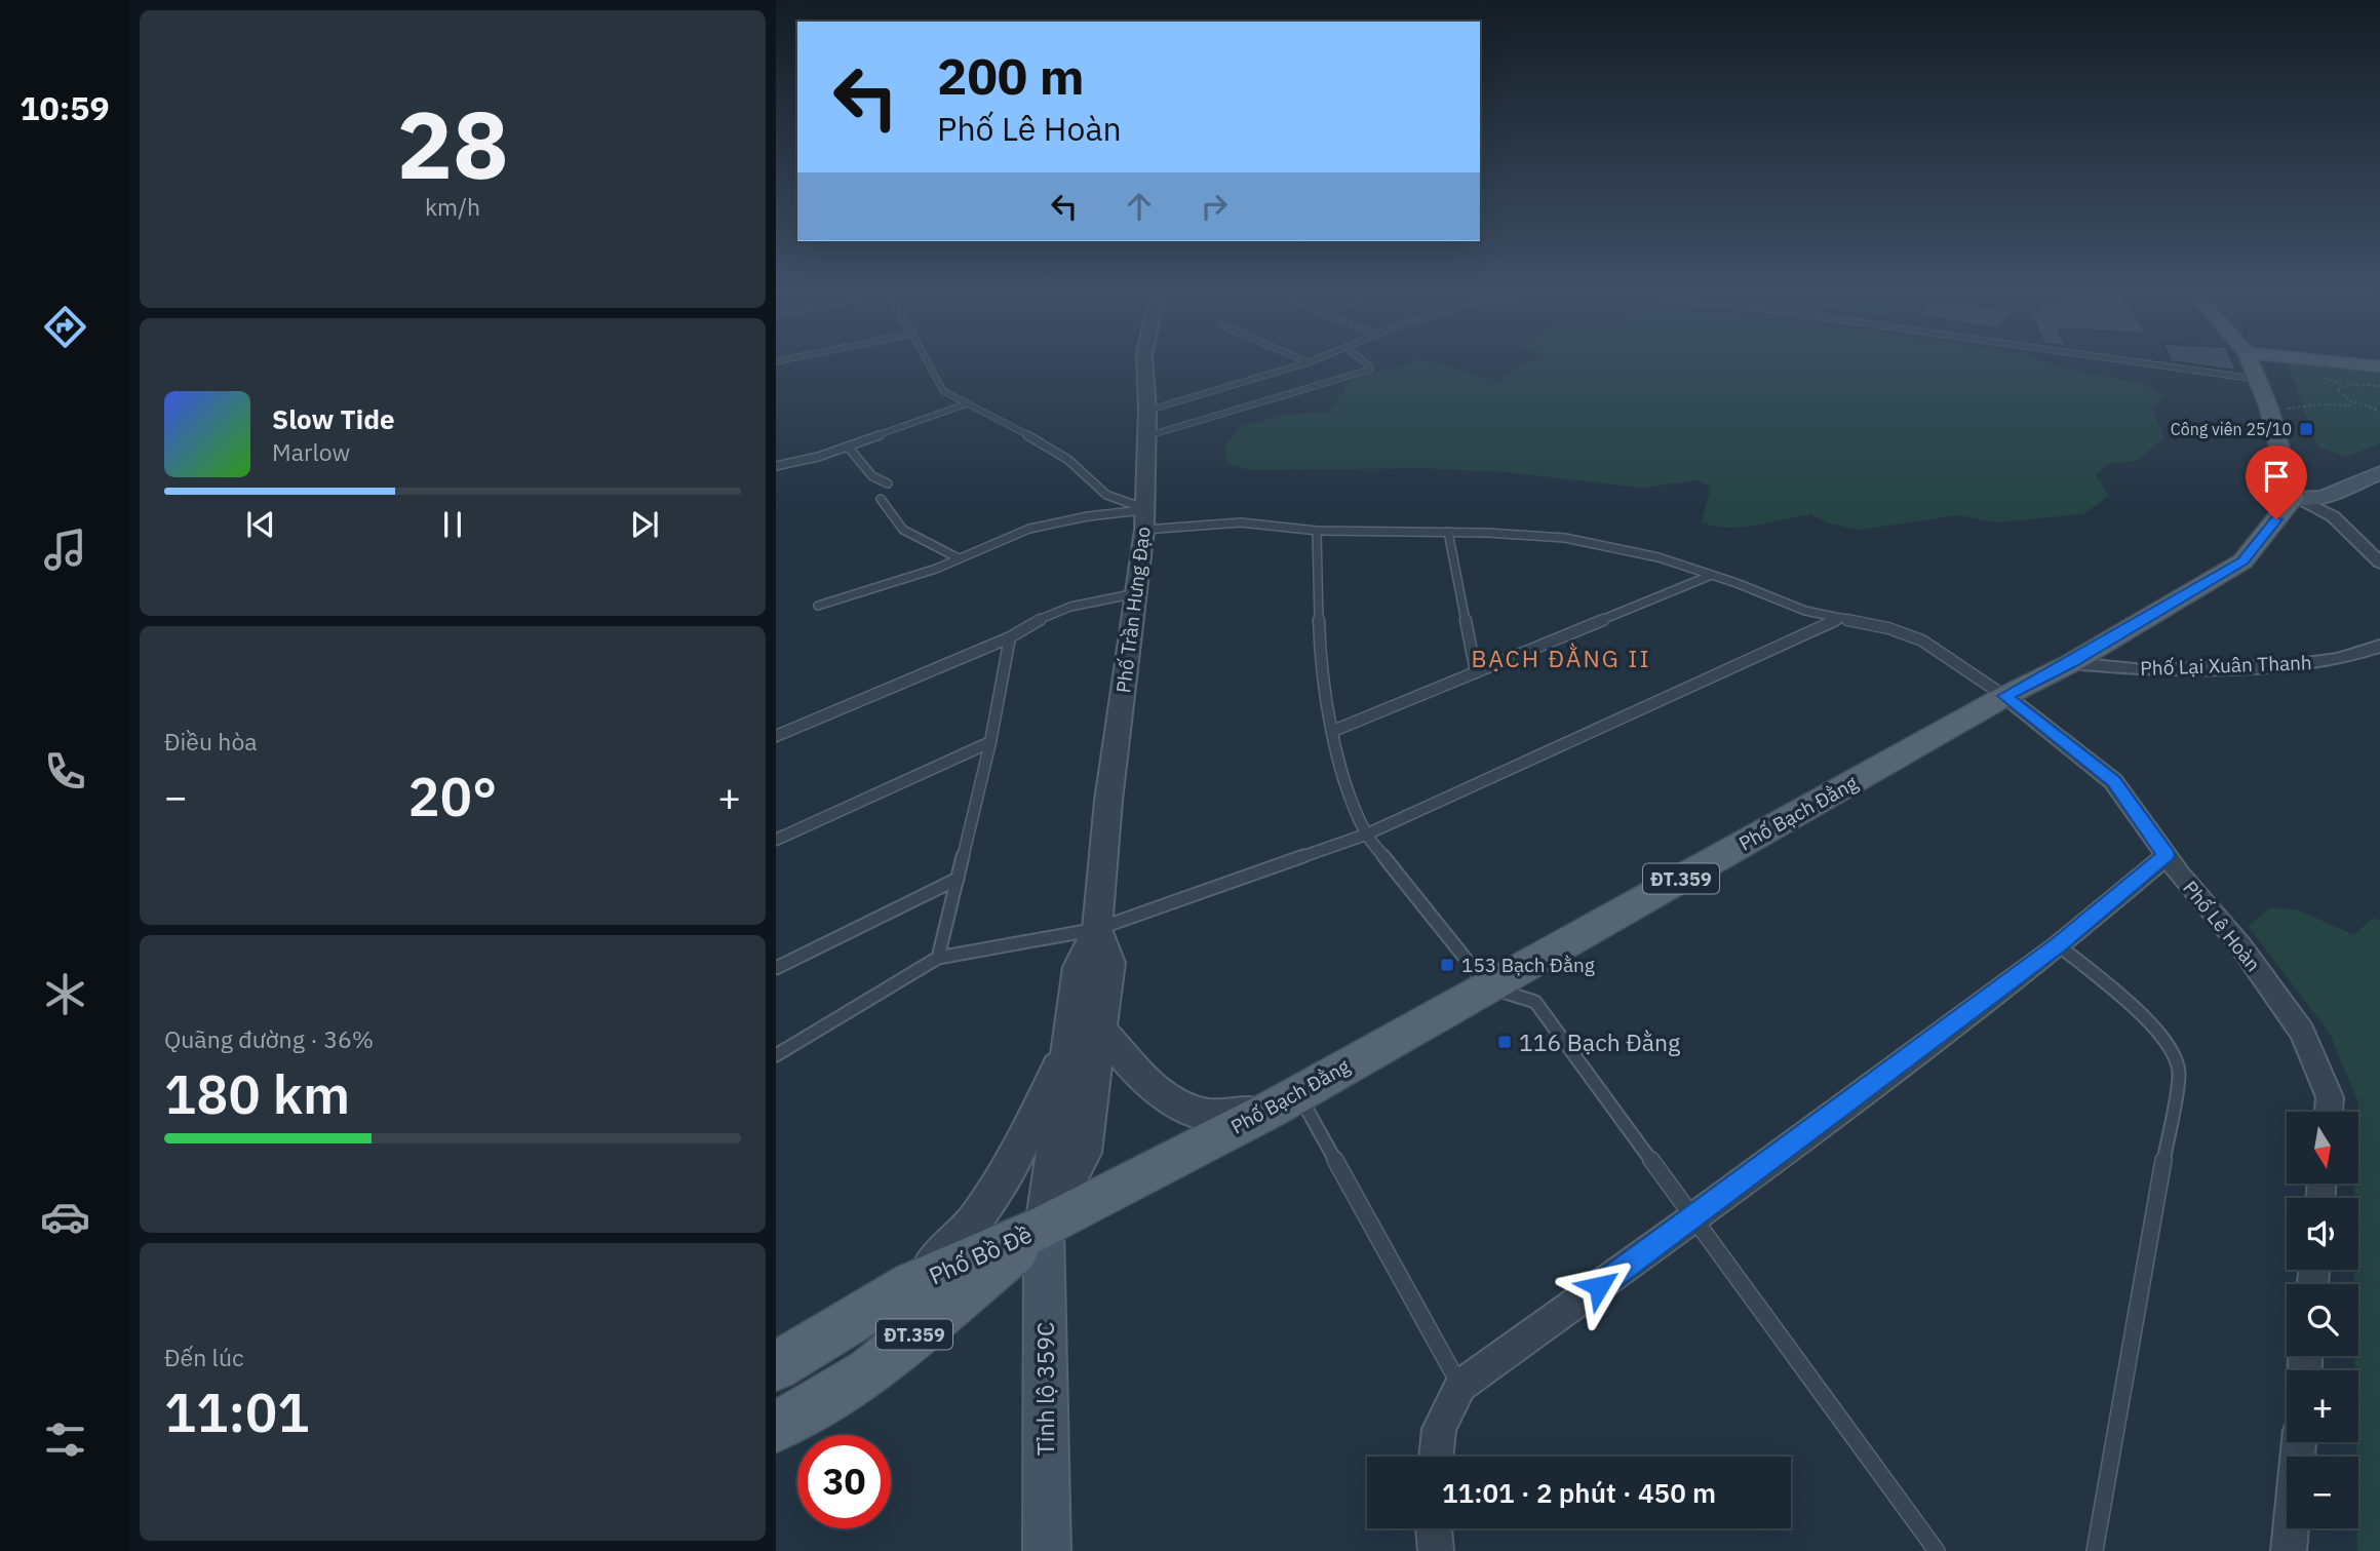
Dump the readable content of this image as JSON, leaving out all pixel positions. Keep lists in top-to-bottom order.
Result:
{
  "streets": {
    "main road": [
      "Phố Bạch Đằng",
      "ĐT.359",
      "Phố Bồ Đề",
      "Tỉnh lộ 359C"
    ],
    "street": ["Phố Trần Hưng Đạo", "Phố Lại Xuân Thanh", "Phố Lê Hoàn"]
  },
  "crossings": [
    ["Phố Trần Hưng Đạo", "Phố Bạch Đằng"],
    ["Phố Trần Hưng Đạo", "Phố Bồ Đề"],
    ["Phố Trần Hưng Đạo", "Tỉnh lộ 359C"],
    ["Phố Lại Xuân Thanh", "Phố Bạch Đằng"],
    ["Phố Bạch Đằng", "Phố Lê Hoàn"],
    ["Phố Bạch Đằng", "Phố Bồ Đề"],
    ["Phố Bạch Đằng", "Tỉnh lộ 359C"],
    ["Phố Bồ Đề", "Tỉnh lộ 359C"]
  ],
  "districts": ["BẠCH ĐẰNG II"],
  "places": {
    "transit": ["Công viên 25/10", "153 Bạch Đằng", "116 Bạch Đằng"]
  },
  "north": "bottom",
  "page": {
    "tabs": "10:59",
    "tile": [
      ["28", "km/h"],
      "Điều hòa",
      ["Quãng đường · 36%", "180 km"],
      ["Đến lúc", "11:01"]
    ],
    "turn": ["200 m", "Phố Lê Hoàn"],
    "song": ["Slow Tide", "Marlow"],
    "heat": ["−", "20°", "+"],
    "map_buttons": ["+", "−"],
    "limit": "30",
    "trip": "11:01 · 2 phút · 450 m"
  }
}
